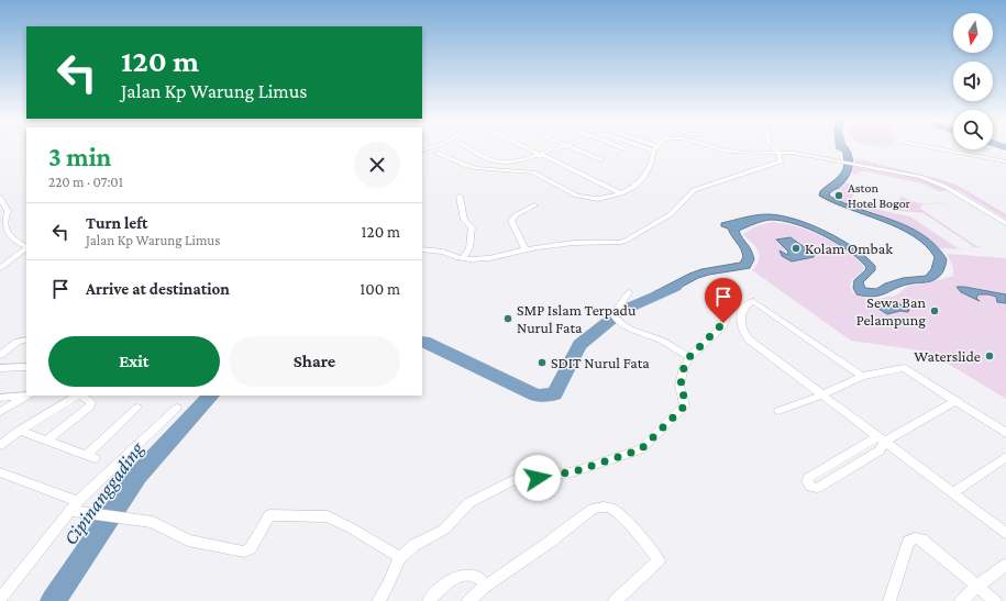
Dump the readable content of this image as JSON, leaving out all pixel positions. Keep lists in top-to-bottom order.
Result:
{
  "water": ["Cipinanggading"],
  "places": [
    "Aston Hotel Bogor",
    "Kolam Ombak",
    "Sewa Ban Pelampung",
    "SMP Islam Terpadu Nurul Fata",
    "Waterslide",
    "SDIT Nurul Fata"
  ],
  "north": "bottom",
  "page": {
    "turn": ["120 m", "Jalan Kp Warung Limus"],
    "heading": ["3 min", "220 m · 07:01"],
    "list": [
      {
        "name": "Turn left",
        "note": "Jalan Kp Warung Limus",
        "value": "120 m"
      },
      {
        "name": "Arrive at destination",
        "value": "100 m"
      }
    ],
    "buttons": ["Exit", "Share"]
  }
}
